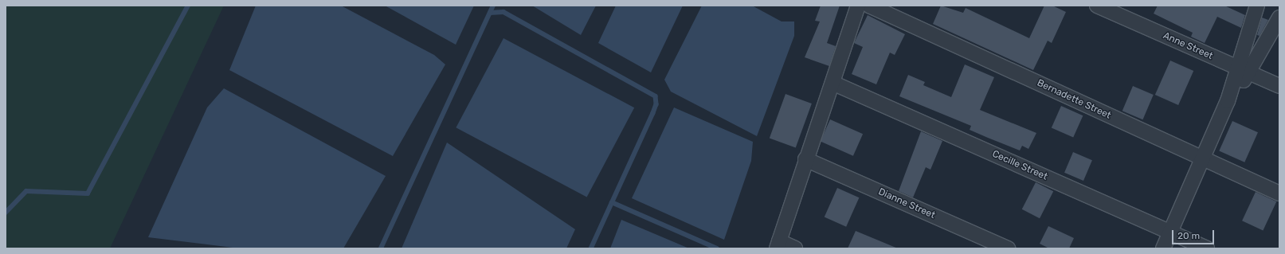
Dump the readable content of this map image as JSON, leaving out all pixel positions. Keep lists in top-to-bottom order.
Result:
{
  "streets": {
    "street": [
      "Anne Street",
      "Bernadette Street",
      "Cecille Street",
      "Dianne Street"
    ]
  },
  "scale_bar": "20 m"
}
